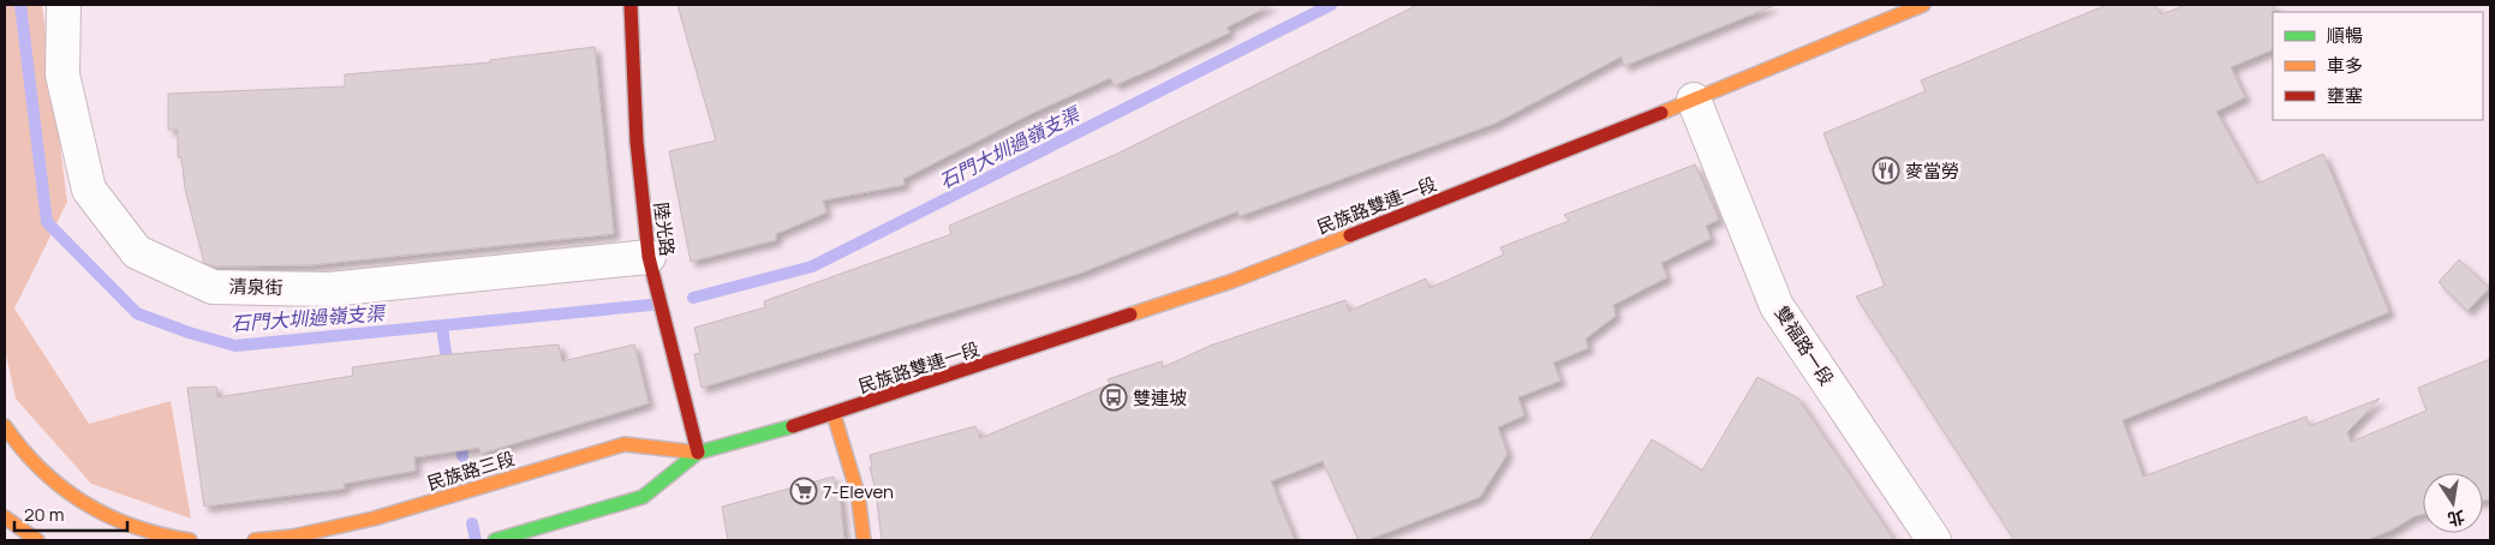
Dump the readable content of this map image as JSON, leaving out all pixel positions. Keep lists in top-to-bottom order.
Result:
{
  "streets": {
    "main road": ["民族路雙連一段", "陸光路", "民族路三段"],
    "street": ["清泉街", "雙福路一段"]
  },
  "crossings": [
    ["民族路雙連一段", "雙福路一段"],
    ["民族路雙連一段", "民族路三段"],
    ["陸光路", "清泉街"],
    ["陸光路", "民族路三段"]
  ],
  "water": ["石門大圳過嶺支渠"],
  "places": {
    "restaurant": ["麥當勞"],
    "bus stop": ["雙連坡"],
    "supermarket": ["7-Eleven"]
  },
  "legend": ["順暢", "車多", "壅塞"],
  "scale_bar": "20 m",
  "north": "bottom"
}
